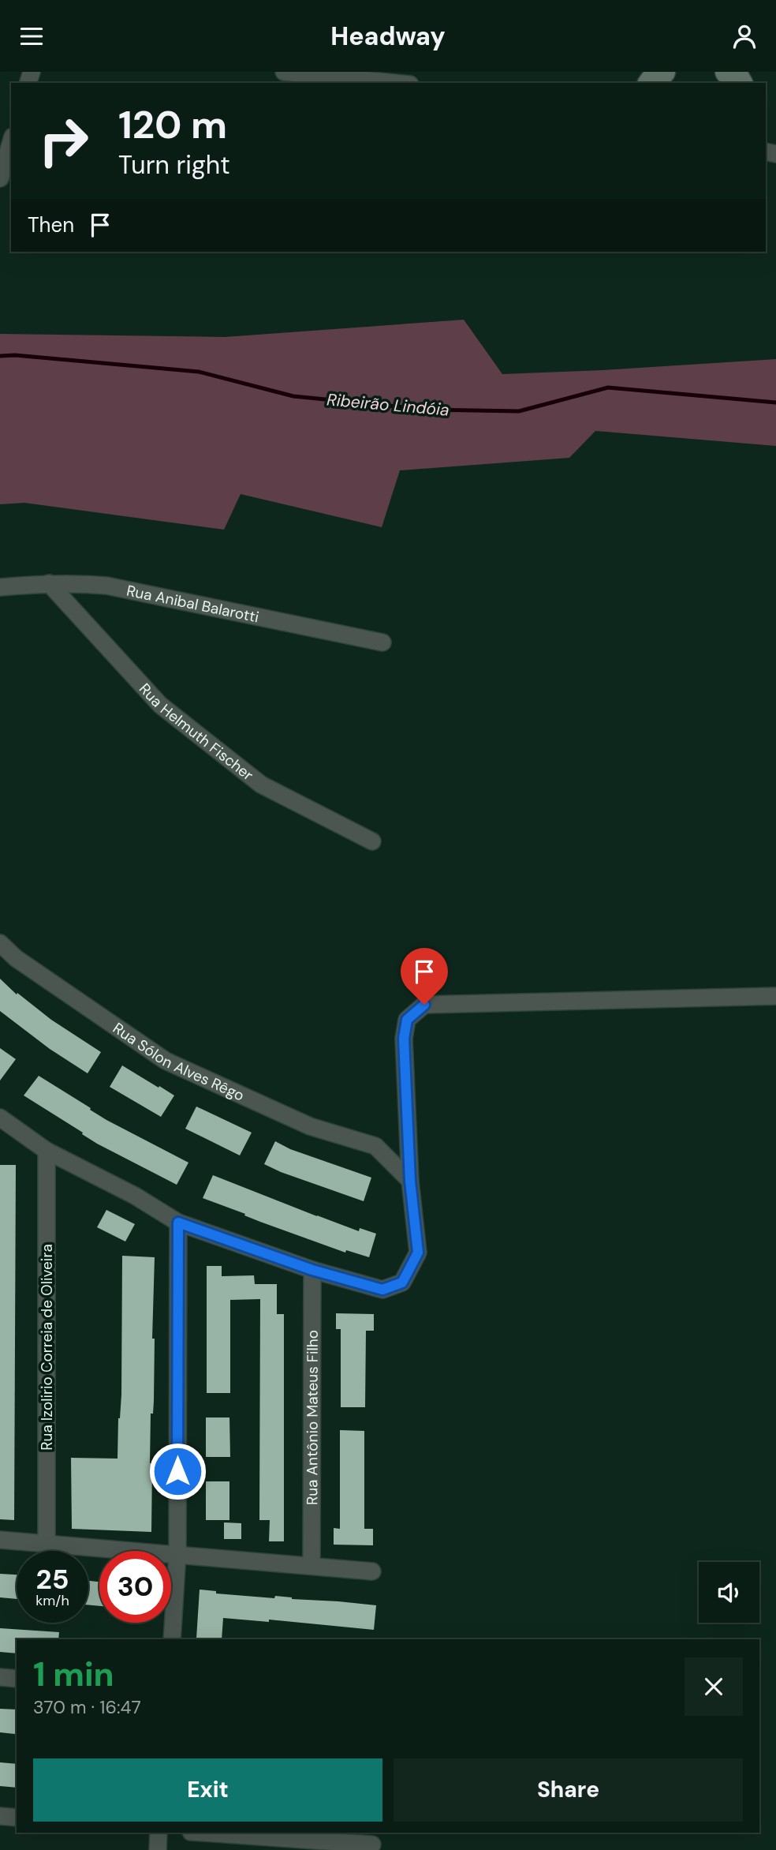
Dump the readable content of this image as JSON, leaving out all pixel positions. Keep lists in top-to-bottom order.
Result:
{
  "streets": {
    "street": [
      "Rua Anibal Balarotti",
      "Rua Helmuth Fischer",
      "Rua Sólon Alves Rêgo",
      "Rua Izolirio Correia de Oliveira",
      "Rua Antônio Mateus Filho"
    ]
  },
  "crossings": [
    ["Rua Anibal Balarotti", "Rua Helmuth Fischer"]
  ],
  "water": ["Ribeirão Lindóia"],
  "page": {
    "header": "Headway",
    "turn": ["120 m", "Turn right"],
    "then": "Then",
    "speed": "25 km/h",
    "limit": "30",
    "heading": ["1 min", "370 m · 16:47"],
    "buttons": ["Exit", "Share"]
  }
}
